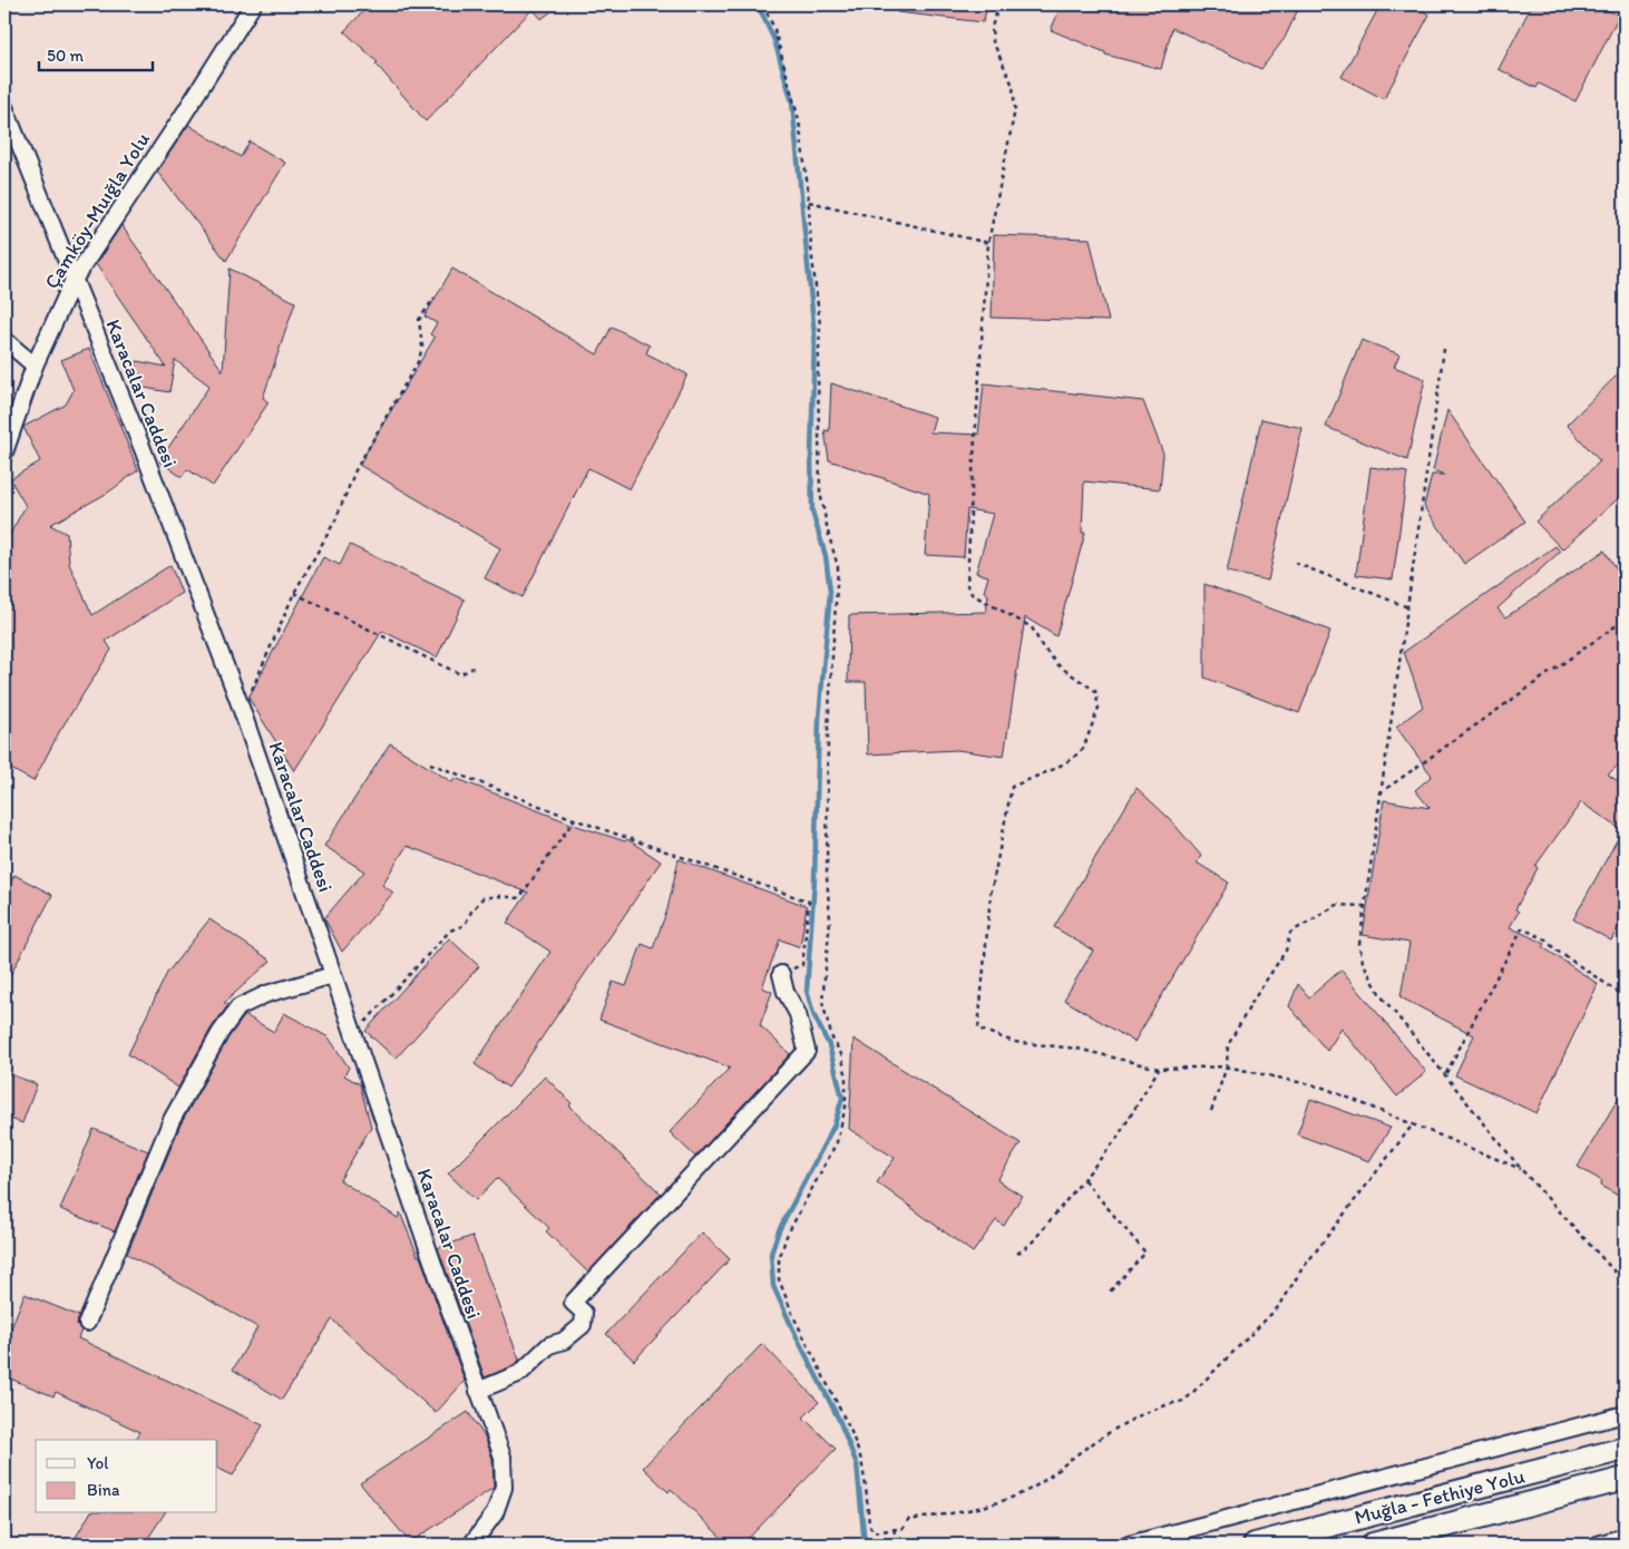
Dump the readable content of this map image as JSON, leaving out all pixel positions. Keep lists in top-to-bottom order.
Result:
{
  "streets": {
    "highway": ["Muğla - Fethiye Yolu"],
    "street": ["Çamköy-Muığla Yolu", "Karacalar Caddesi"]
  },
  "crossings": [
    ["Çamköy-Muığla Yolu", "Karacalar Caddesi"]
  ],
  "legend": ["Yol", "Bina"],
  "scale_bar": "50 m"
}
